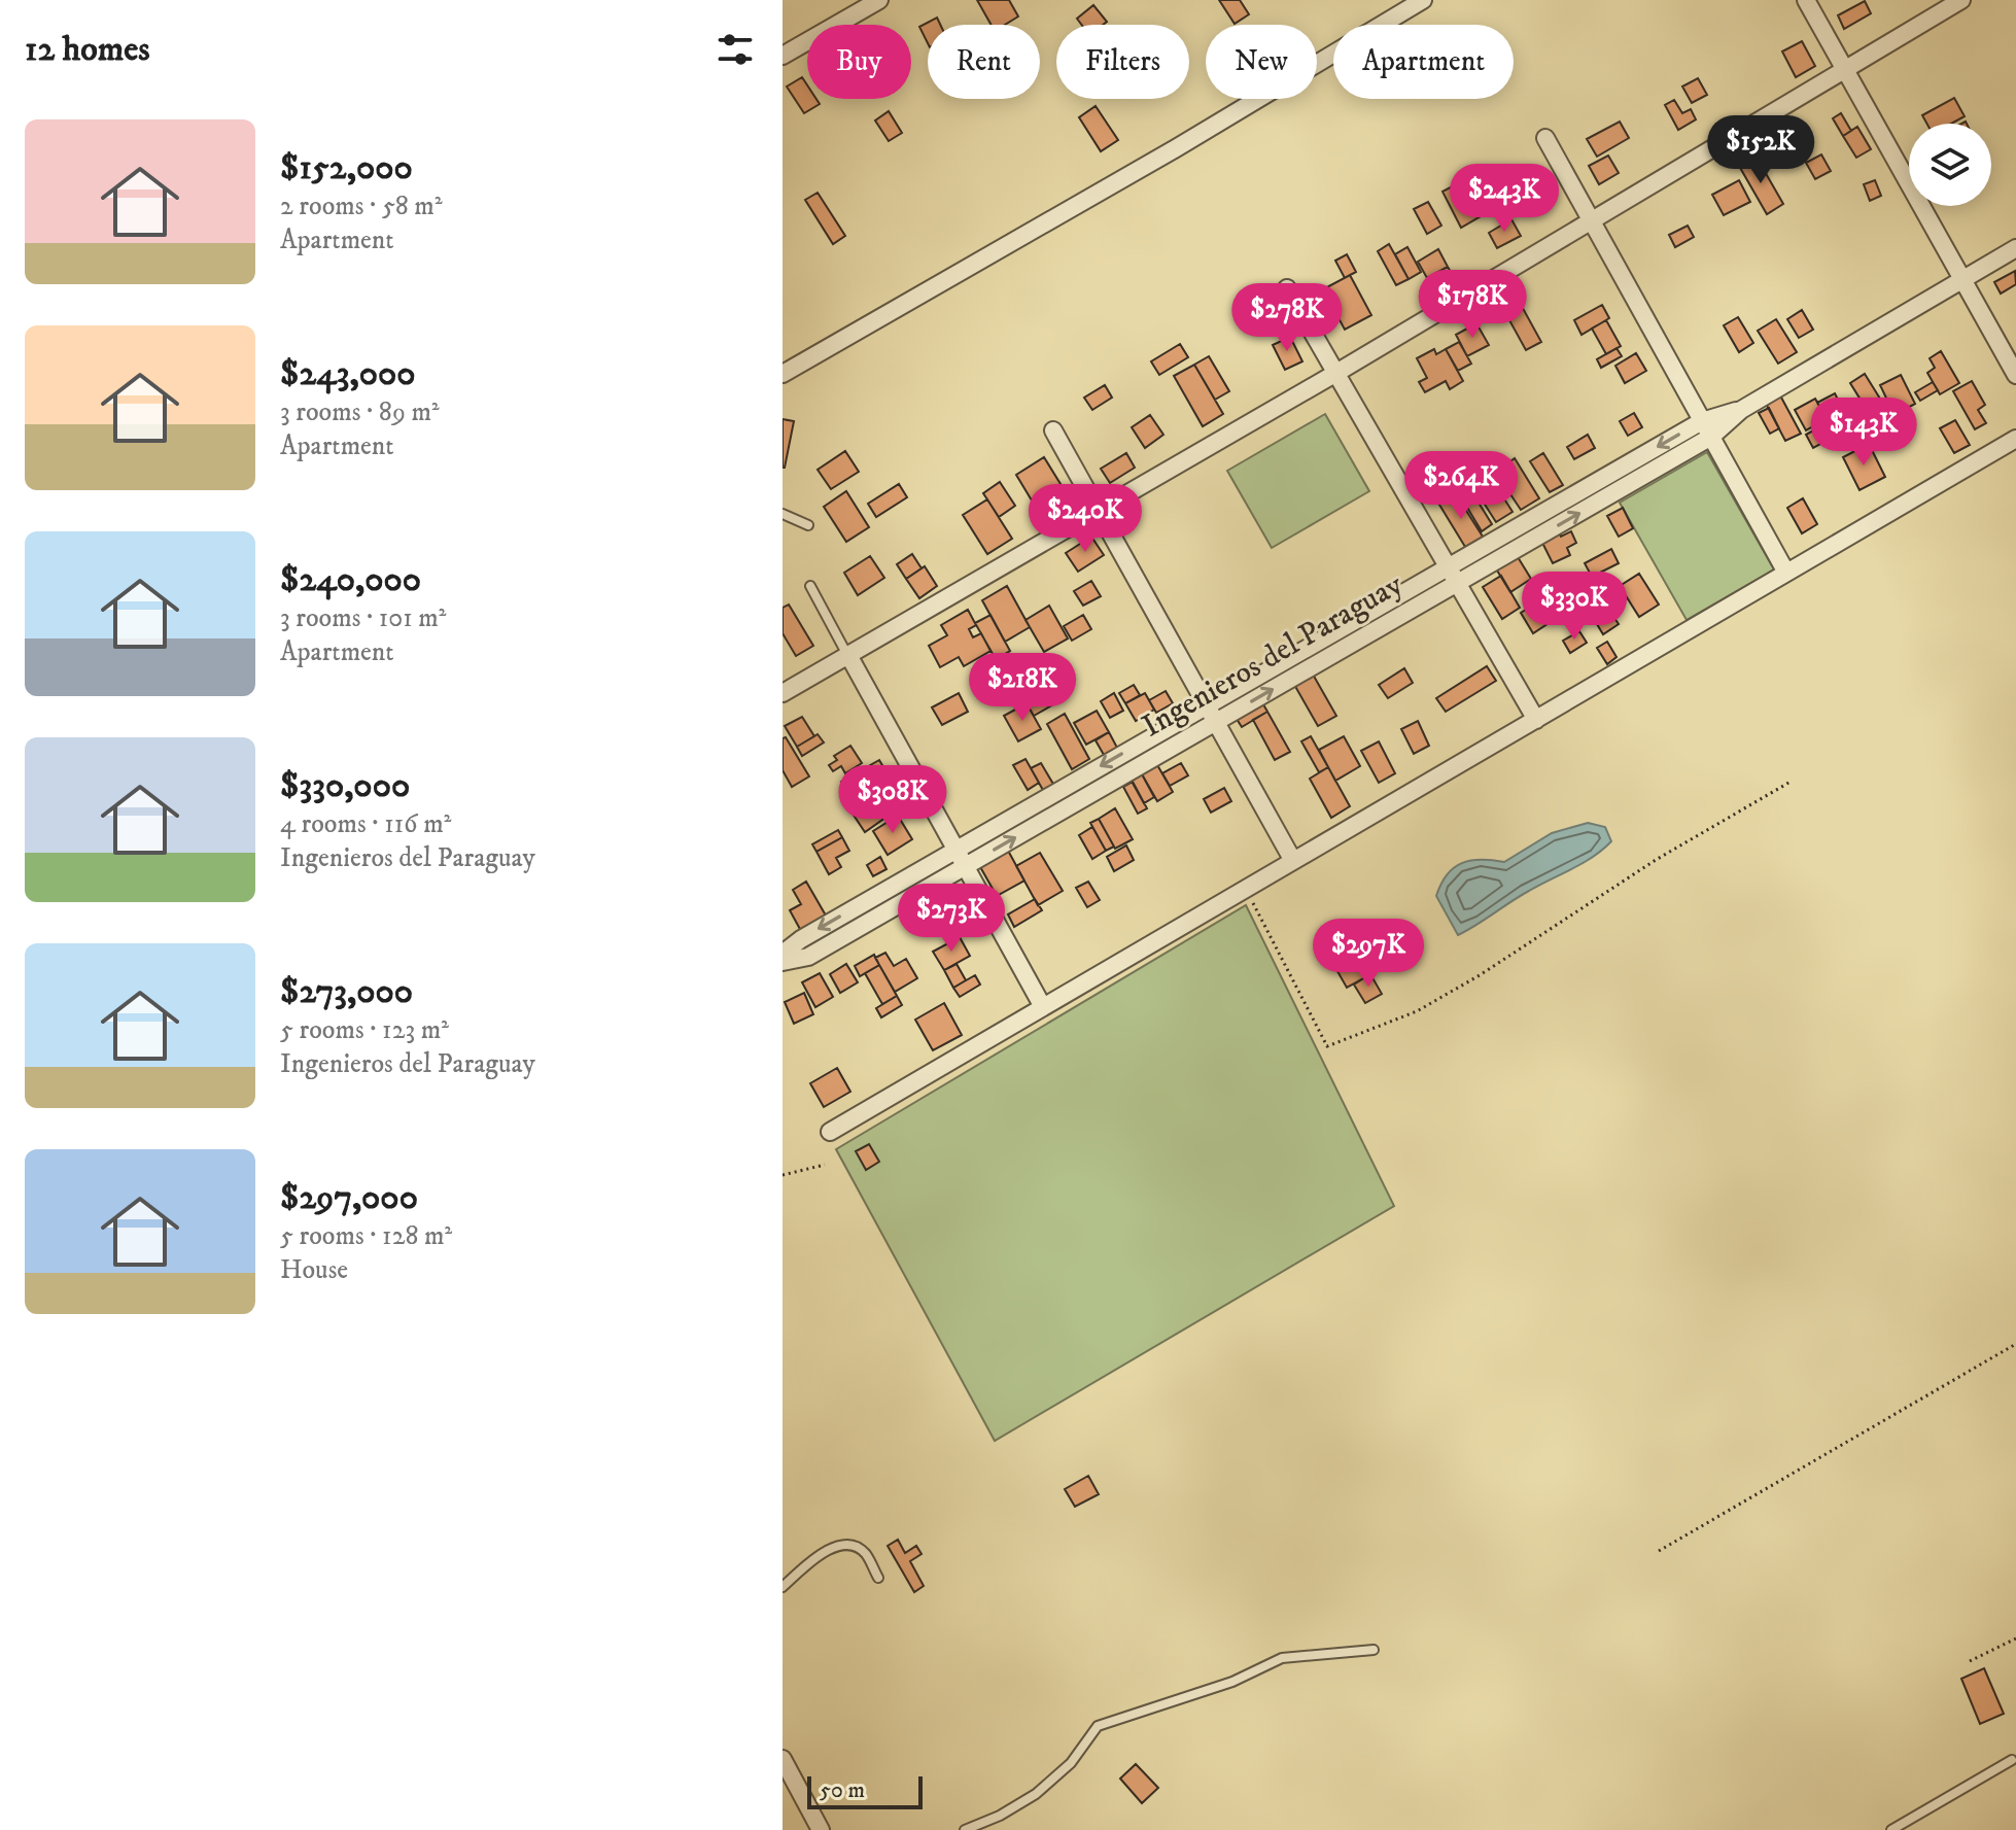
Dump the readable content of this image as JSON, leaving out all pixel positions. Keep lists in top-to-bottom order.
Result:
{
  "streets": {
    "street": ["Ingenieros del Paraguay"]
  },
  "scale_bar": "50 m",
  "page": {
    "heading": "12 homes",
    "chip": [
      "Buy",
      "Rent",
      "Filters",
      "New",
      "Apartment"
    ],
    "list": [
      {
        "name": "$152,000",
        "note": "2 rooms · 58 m² · Apartment"
      },
      {
        "name": "$243,000",
        "note": "3 rooms · 89 m² · Apartment"
      },
      {
        "name": "$240,000",
        "note": "3 rooms · 101 m² · Apartment"
      },
      {
        "name": "$330,000",
        "note": "4 rooms · 116 m² · Ingenieros del Paraguay"
      },
      {
        "name": "$273,000",
        "note": "5 rooms · 123 m² · Ingenieros del Paraguay"
      },
      {
        "name": "$297,000",
        "note": "5 rooms · 128 m² · House"
      }
    ],
    "price": [
      "$152K",
      "$243K",
      "$178K",
      "$278K",
      "$143K",
      "$264K",
      "$240K",
      "$330K",
      "$218K",
      "$308K",
      "$273K",
      "$297K"
    ],
    "scale": "50 m"
  }
}
